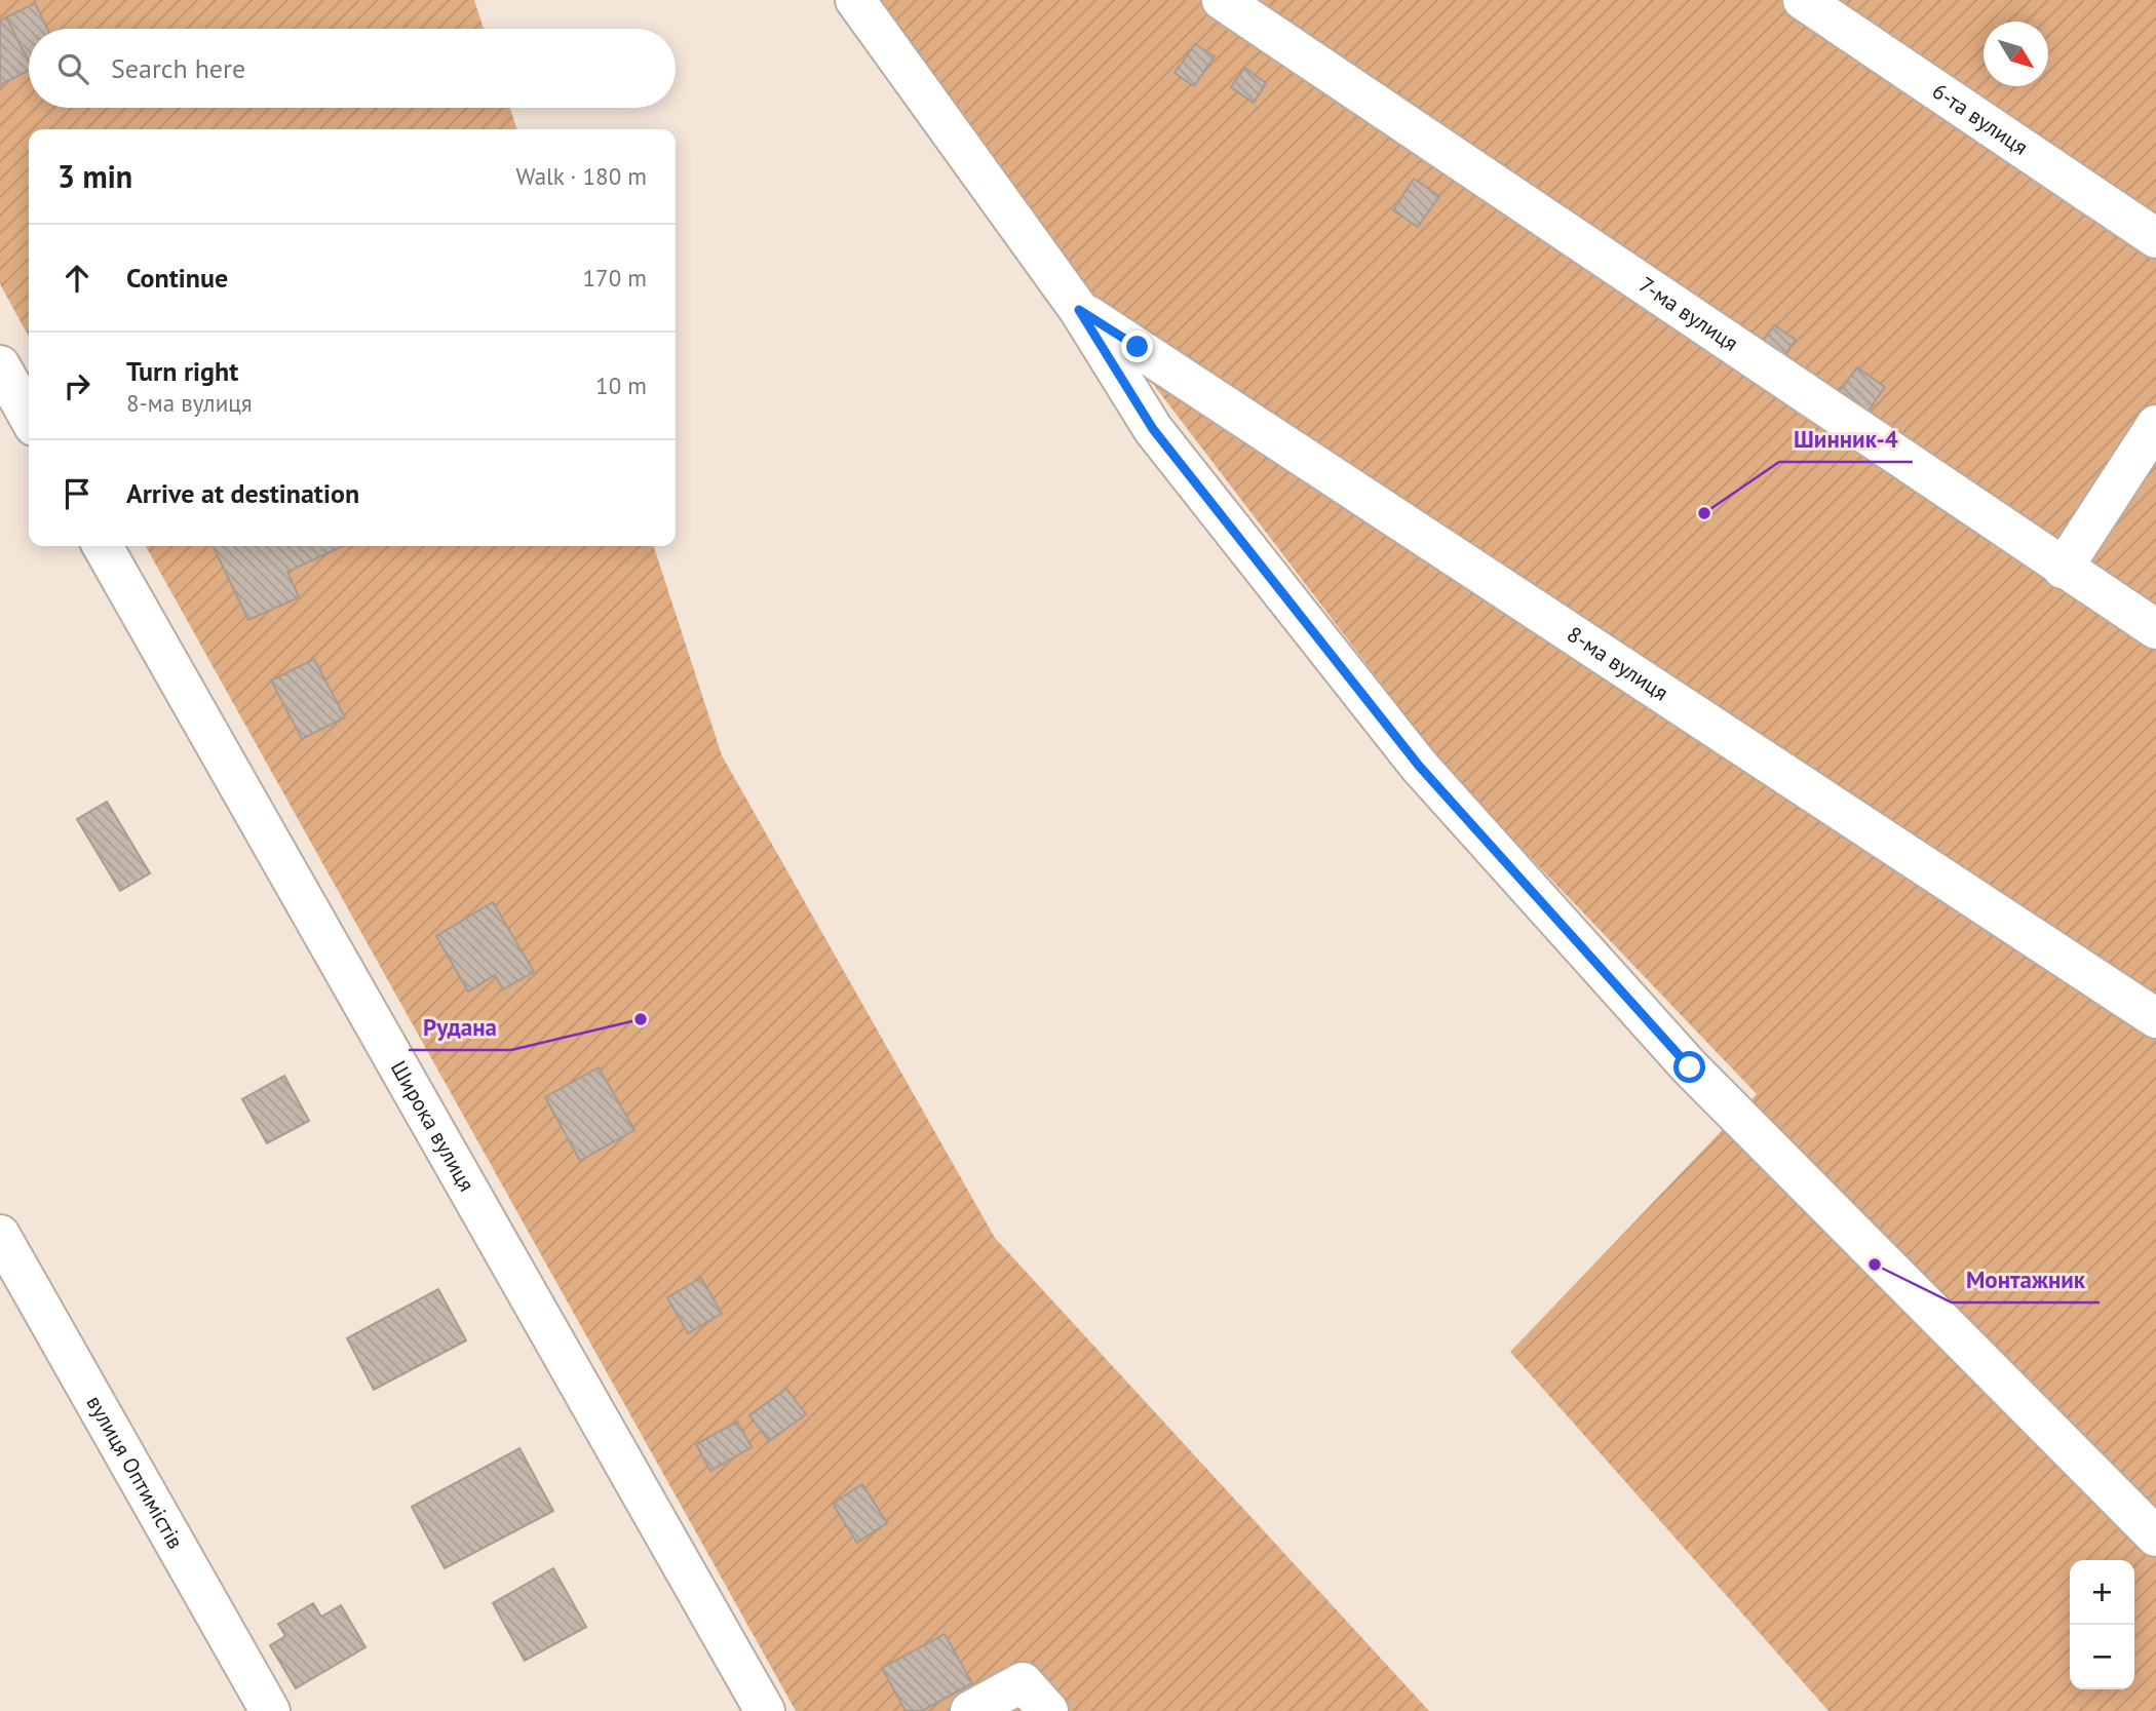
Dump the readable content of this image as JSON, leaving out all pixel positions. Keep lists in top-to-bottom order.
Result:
{
  "streets": {
    "street": [
      "6-та вулиця",
      "7-ма вулиця",
      "8-ма вулиця",
      "Широка вулиця",
      "вулиця Оптимістів"
    ]
  },
  "places": ["Шинник-4", "Рудана", "Монтажник"],
  "north": "bottom right",
  "page": {
    "search": "Search here",
    "heading": ["3 min", "Walk · 180 m"],
    "list": [
      ["Continue", "170 m"],
      ["Turn right", "8-ма вулиця", "10 m"],
      "Arrive at destination"
    ],
    "map_buttons": ["+", "−"]
  }
}
